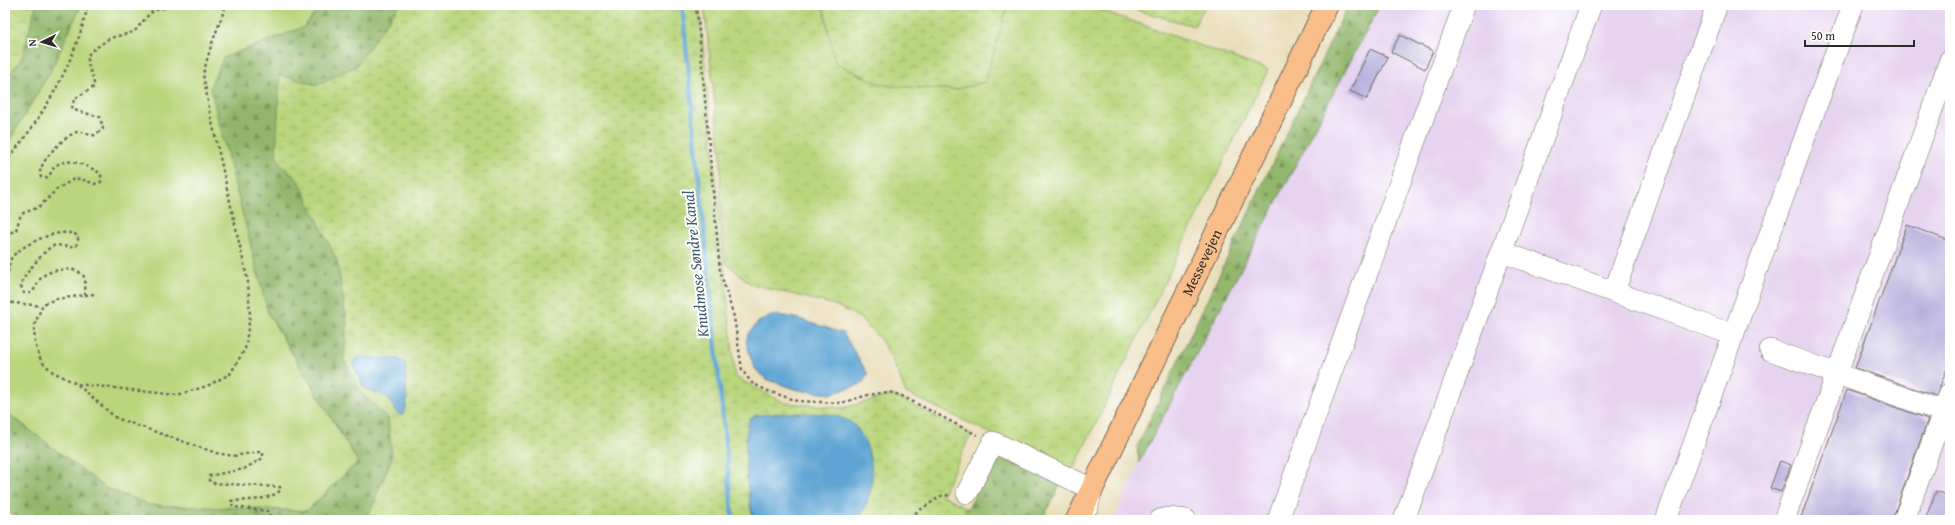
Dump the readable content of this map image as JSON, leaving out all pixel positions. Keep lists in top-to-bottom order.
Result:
{
  "streets": {
    "main road": ["Messevejen"]
  },
  "water": ["Knudmose Søndre Kanal"],
  "scale_bar": "50 m",
  "north": "left"
}
